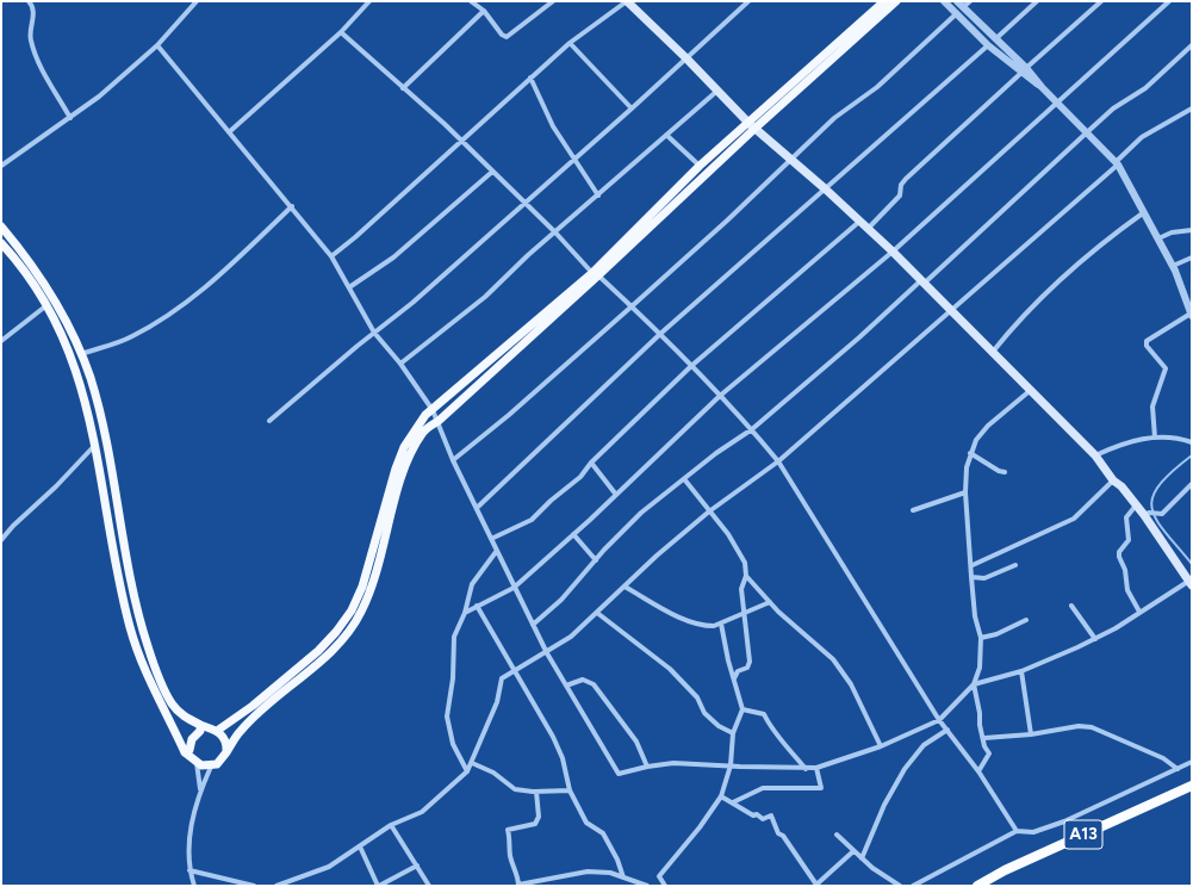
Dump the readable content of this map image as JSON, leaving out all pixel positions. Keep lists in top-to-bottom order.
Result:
{
  "streets": {
    "highway": ["A13"]
  }
}
